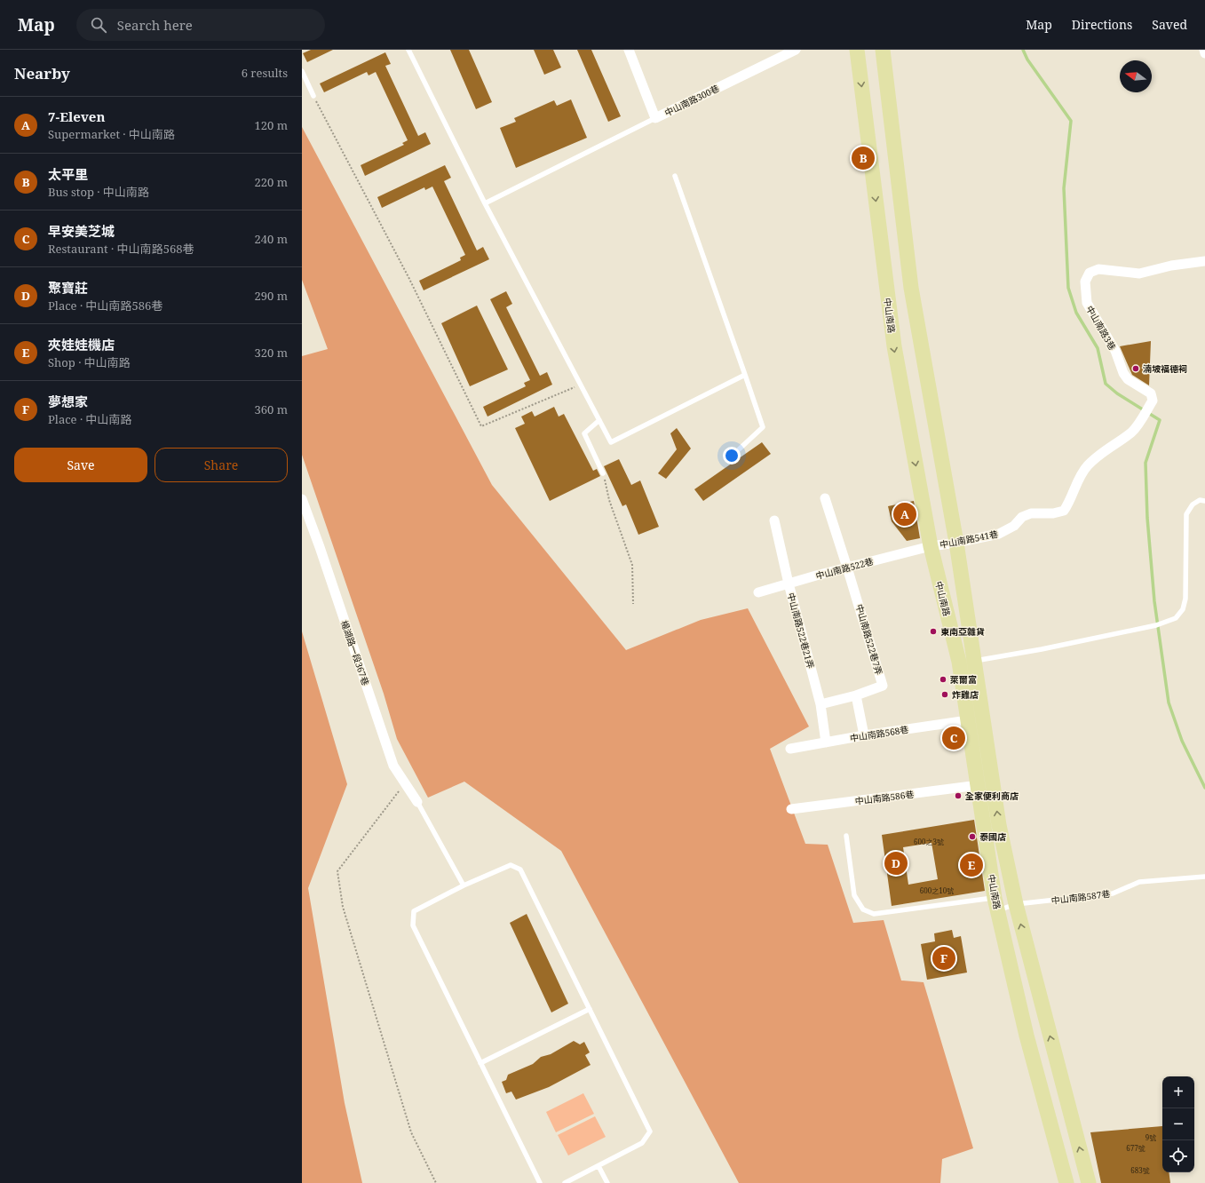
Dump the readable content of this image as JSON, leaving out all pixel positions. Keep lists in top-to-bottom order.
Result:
{
  "streets": {
    "main road": ["中山南路"],
    "street": [
      "中山南路300巷",
      "中山南路3巷",
      "中山南路541巷",
      "中山南路522巷",
      "中山南路522巷21弄",
      "中山南路522巷7弄",
      "楊湖路一段367巷",
      "中山南路568巷",
      "中山南路586巷"
    ],
    "lane": ["中山南路587巷"]
  },
  "crossings": [
    ["中山南路", "中山南路541巷"],
    ["中山南路", "中山南路522巷"],
    ["中山南路", "中山南路568巷"],
    ["中山南路", "中山南路586巷"],
    ["中山南路", "中山南路587巷"],
    ["中山南路3巷", "中山南路541巷"],
    ["中山南路541巷", "中山南路522巷"],
    ["中山南路522巷", "中山南路522巷21弄"],
    ["中山南路522巷", "中山南路522巷7弄"],
    ["中山南路522巷21弄", "中山南路568巷"]
  ],
  "places": [
    "湳坡福德祠",
    "東南亞雜貨",
    "萊爾富",
    "炸雞店",
    "全家便利商店",
    "泰國店"
  ],
  "house_numbers": [
    "600之3號",
    "600之10號",
    "9號",
    "677號",
    "683號"
  ],
  "north": "left",
  "page": {
    "header": "Map",
    "search": "Search here",
    "nav": ["Map", "Directions", "Saved"],
    "heading": ["Nearby", "6 results"],
    "list": [
      {
        "mark": "A",
        "name": "7-Eleven",
        "note": "Supermarket · 中山南路",
        "value": "120 m"
      },
      {
        "mark": "B",
        "name": "太平里",
        "note": "Bus stop · 中山南路",
        "value": "220 m"
      },
      {
        "mark": "C",
        "name": "早安美芝城",
        "note": "Restaurant · 中山南路568巷",
        "value": "240 m"
      },
      {
        "mark": "D",
        "name": "聚寶莊",
        "note": "Place · 中山南路586巷",
        "value": "290 m"
      },
      {
        "mark": "E",
        "name": "夾娃娃機店",
        "note": "Shop · 中山南路",
        "value": "320 m"
      },
      {
        "mark": "F",
        "name": "夢想家",
        "note": "Place · 中山南路",
        "value": "360 m"
      }
    ],
    "pins": [
      "B",
      "A",
      "C",
      "D",
      "E",
      "F"
    ],
    "buttons": ["Save", "Share"],
    "map_buttons": ["+", "−"]
  }
}
